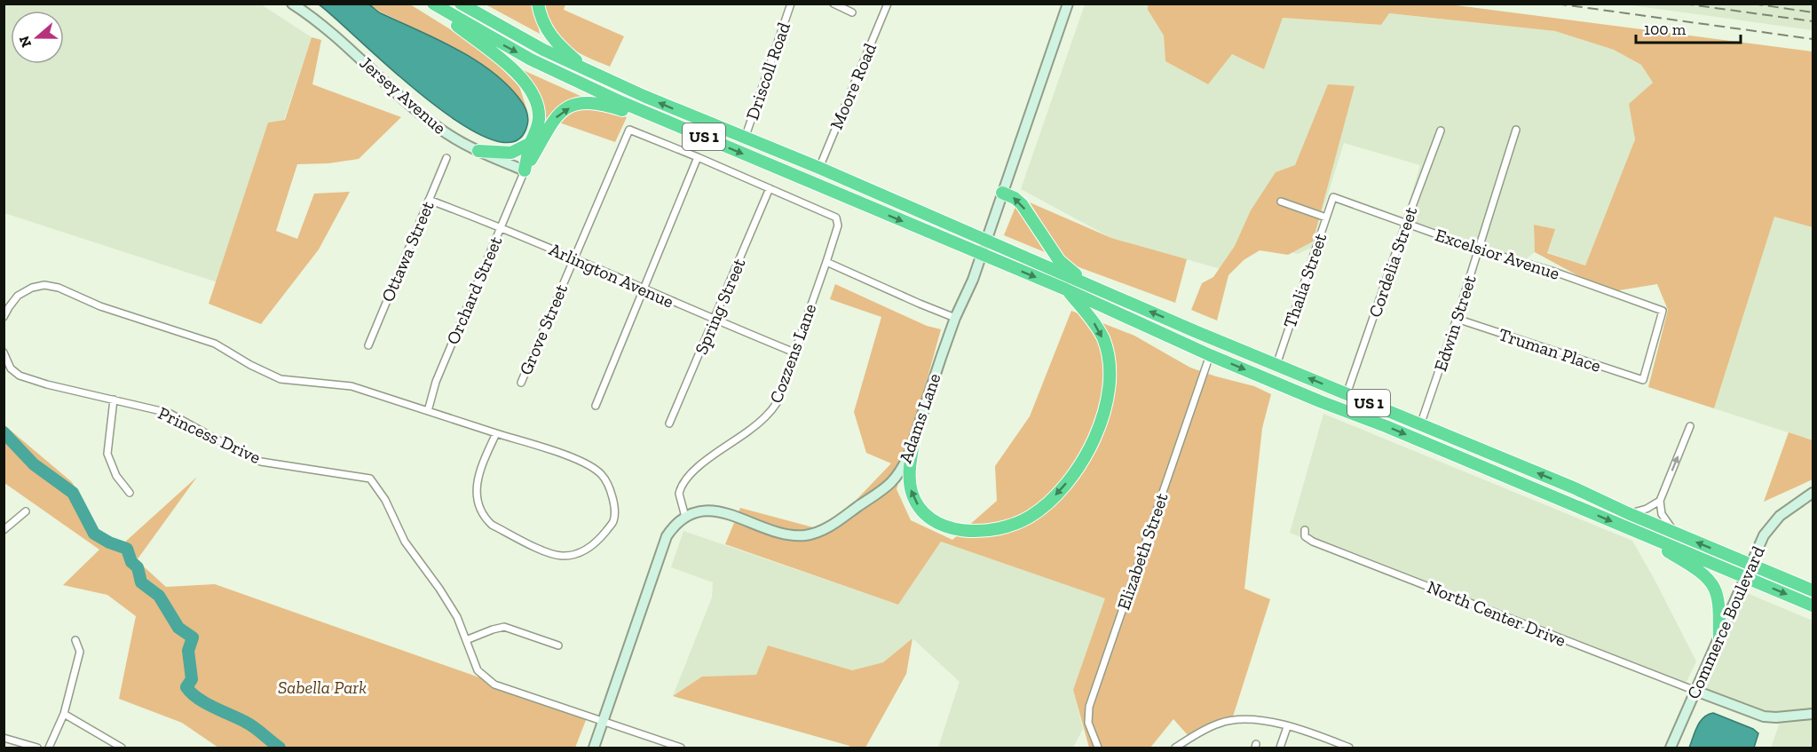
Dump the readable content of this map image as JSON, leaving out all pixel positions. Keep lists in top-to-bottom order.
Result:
{
  "streets": {
    "highway": ["US 1"],
    "street": [
      "Driscoll Road",
      "Moore Road",
      "Jersey Avenue",
      "Ottawa Street",
      "Excelsior Avenue",
      "Cordelia Street",
      "Arlington Avenue",
      "Thalia Street",
      "Orchard Street",
      "Spring Street",
      "Edwin Street",
      "Grove Street",
      "Truman Place",
      "Cozzens Lane",
      "Adams Lane",
      "Princess Drive",
      "Elizabeth Street",
      "North Center Drive",
      "Commerce Boulevard"
    ]
  },
  "crossings": [
    ["Driscoll Road", "US 1"],
    ["Moore Road", "US 1"],
    ["Jersey Avenue", "Orchard Street"],
    ["US 1", "Cordelia Street"],
    ["US 1", "Thalia Street"],
    ["US 1", "Edwin Street"],
    ["US 1", "Adams Lane"],
    ["US 1", "Elizabeth Street"],
    ["US 1", "Commerce Boulevard"],
    ["Ottawa Street", "Arlington Avenue"],
    ["Excelsior Avenue", "Cordelia Street"],
    ["Excelsior Avenue", "Thalia Street"],
    ["Excelsior Avenue", "Edwin Street"],
    ["Excelsior Avenue", "Truman Place"],
    ["Arlington Avenue", "Orchard Street"],
    ["Arlington Avenue", "Spring Street"],
    ["Arlington Avenue", "Grove Street"],
    ["Arlington Avenue", "Cozzens Lane"],
    ["Spring Street", "Cozzens Lane"],
    ["Edwin Street", "Truman Place"],
    ["Grove Street", "Cozzens Lane"],
    ["Cozzens Lane", "Adams Lane"],
    ["North Center Drive", "Commerce Boulevard"]
  ],
  "parks": ["Sabella Park"],
  "scale_bar": "100 m",
  "north": "left"
}
